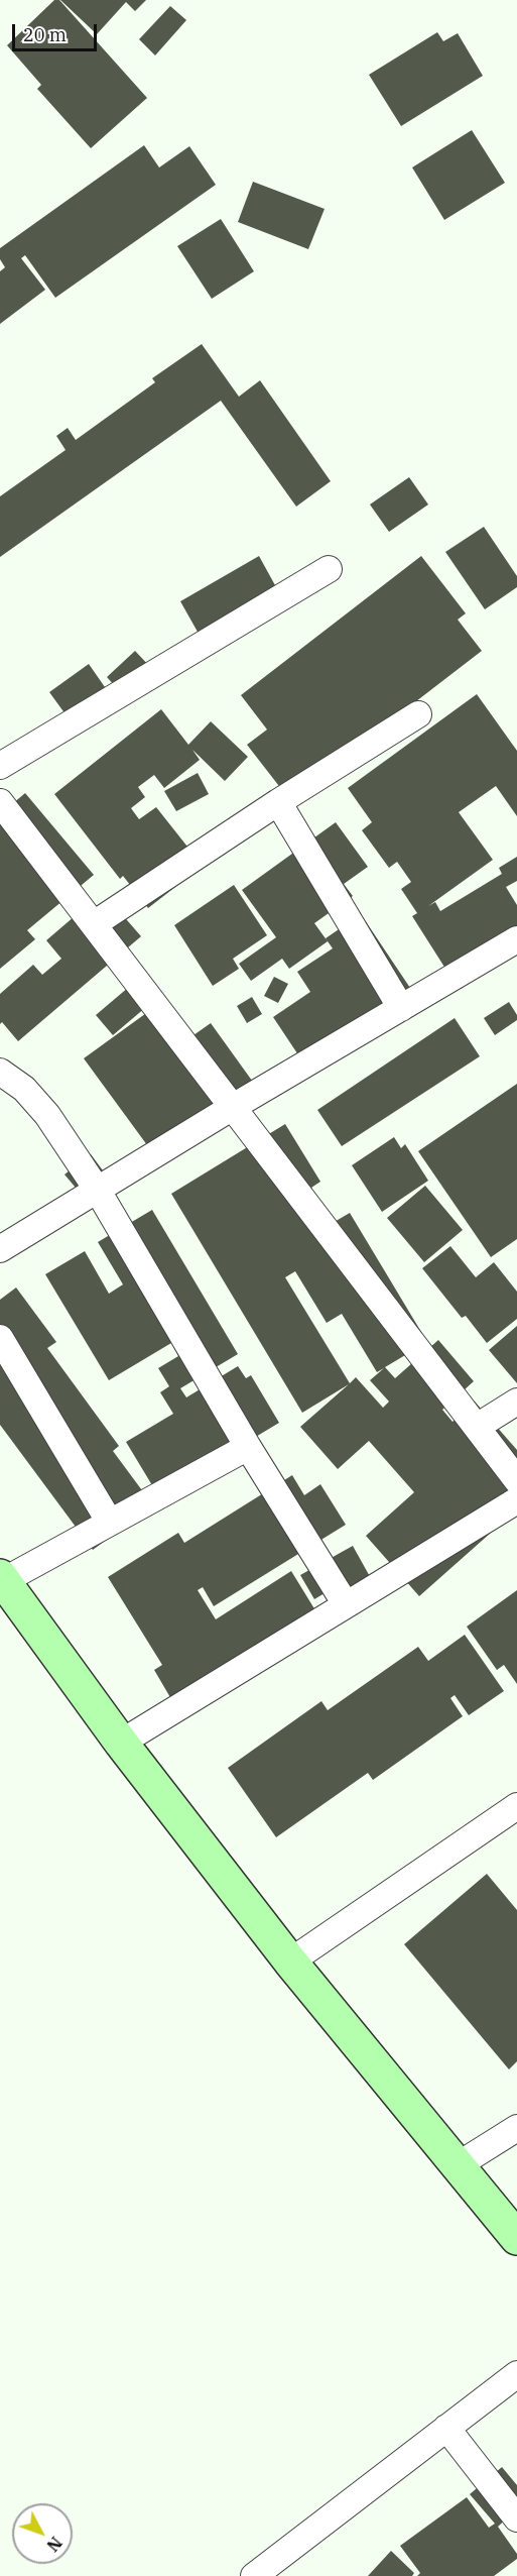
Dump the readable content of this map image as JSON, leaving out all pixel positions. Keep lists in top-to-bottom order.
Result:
{
  "scale_bar": "20 m",
  "north": "bottom right"
}
